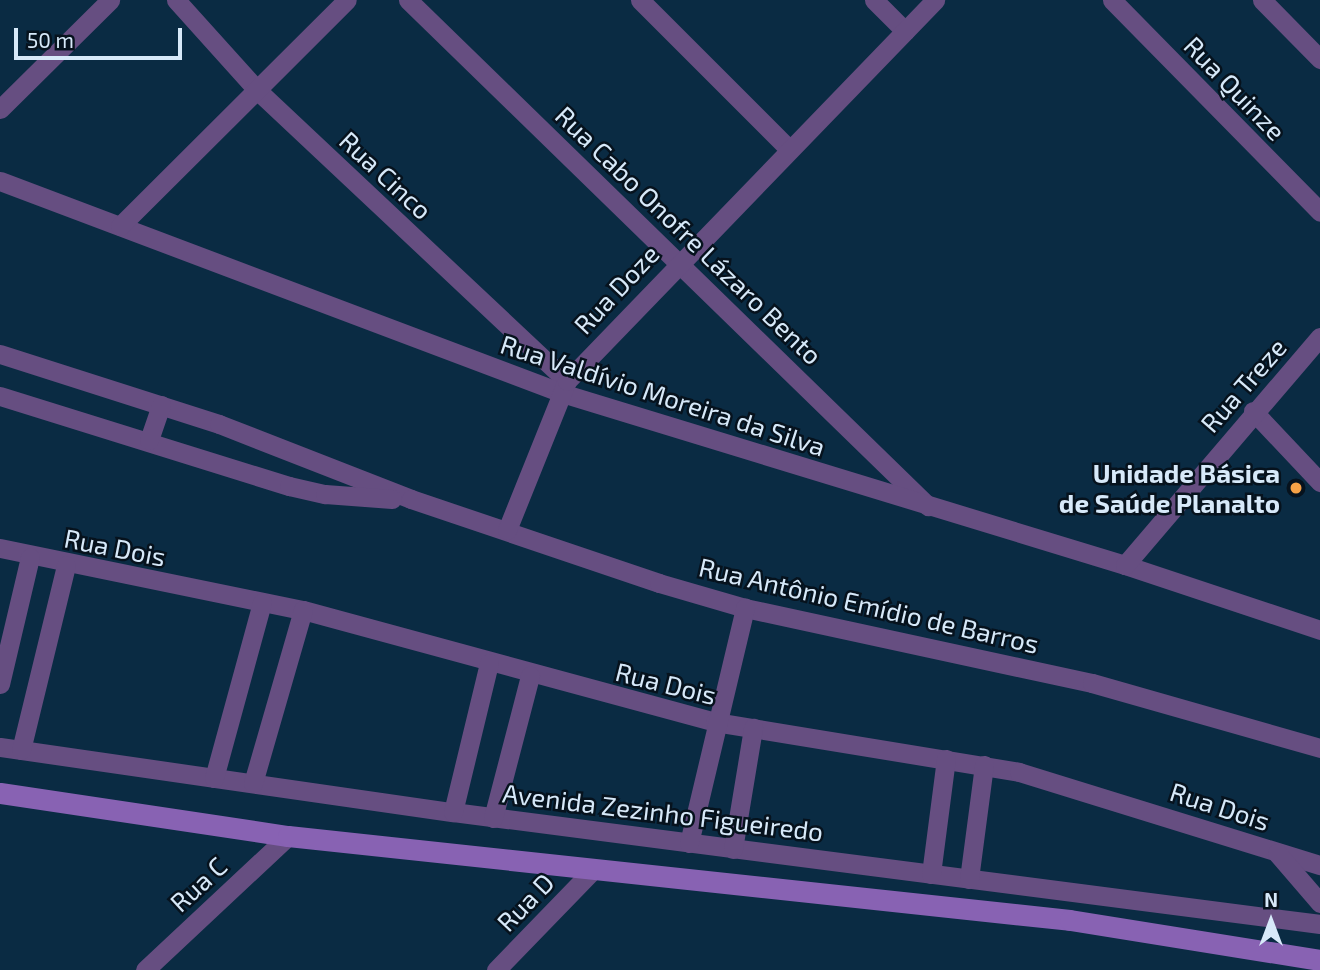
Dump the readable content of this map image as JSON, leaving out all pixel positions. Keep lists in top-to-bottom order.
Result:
{
  "streets": {
    "street": [
      "Rua Quinze",
      "Rua Cinco",
      "Rua Cabo Onofre Lázaro Bento",
      "Rua Doze",
      "Rua Treze",
      "Rua Valdívio Moreira da Silva",
      "Rua Dois",
      "Rua Antônio Emídio de Barros",
      "Avenida Zezinho Figueiredo",
      "Rua C",
      "Rua D"
    ]
  },
  "crossings": [
    ["Rua Cinco", "Rua Doze"],
    ["Rua Cinco", "Rua Valdívio Moreira da Silva"],
    ["Rua Cabo Onofre Lázaro Bento", "Rua Doze"],
    ["Rua Cabo Onofre Lázaro Bento", "Rua Valdívio Moreira da Silva"],
    ["Rua Doze", "Rua Valdívio Moreira da Silva"],
    ["Rua Doze", "Rua Antônio Emídio de Barros"],
    ["Rua Treze", "Rua Valdívio Moreira da Silva"]
  ],
  "places": ["Unidade Básica de Saúde Planalto"],
  "scale_bar": "50 m",
  "north": "top"
}
